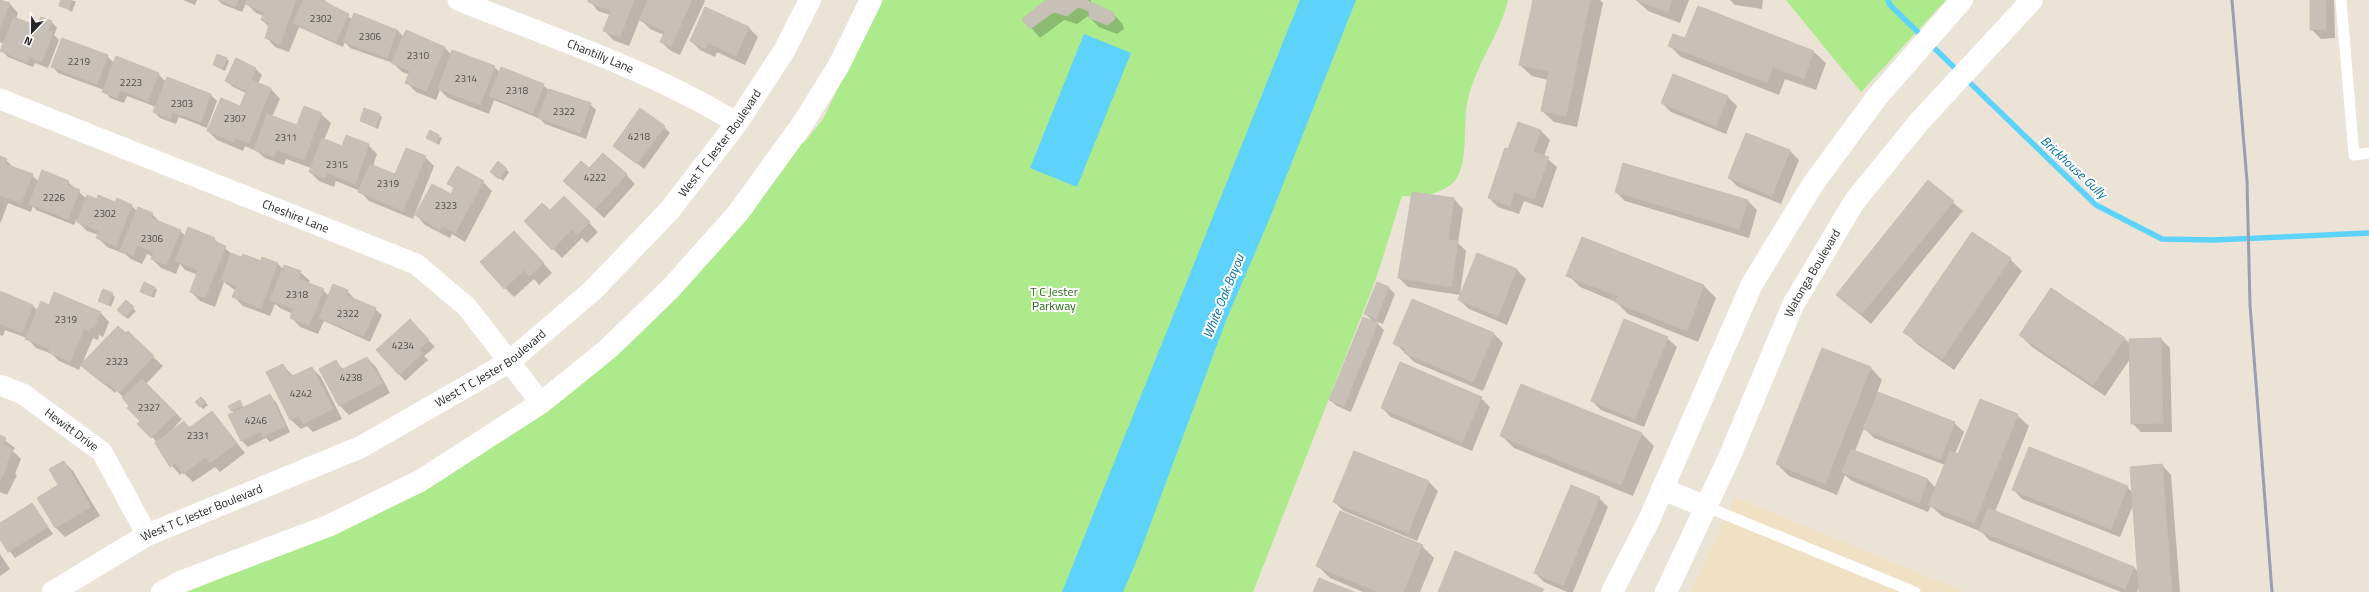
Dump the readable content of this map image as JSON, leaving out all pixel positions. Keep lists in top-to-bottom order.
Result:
{
  "streets": {
    "main road": ["West T C Jester Boulevard", "Watonga Boulevard"],
    "street": ["Chantilly Lane", "Cheshire Lane", "Hewitt Drive"]
  },
  "crossings": [
    ["Chantilly Lane", "West T C Jester Boulevard"],
    ["West T C Jester Boulevard", "Cheshire Lane"],
    ["West T C Jester Boulevard", "Hewitt Drive"]
  ],
  "water": ["Brickhouse Gully", "White Oak Bayou"],
  "parks": ["T C Jester Parkway"],
  "house_numbers": [
    "2302",
    "2306",
    "2310",
    "2219",
    "2314",
    "2223",
    "2318",
    "2303",
    "2322",
    "2307",
    "4218",
    "2311",
    "2315",
    "4222",
    "2319",
    "2226",
    "2323",
    "2302",
    "2306",
    "2318",
    "2322",
    "2319",
    "4234",
    "2323",
    "4238",
    "4242",
    "2327",
    "4246",
    "2331"
  ],
  "north": "bottom"
}
